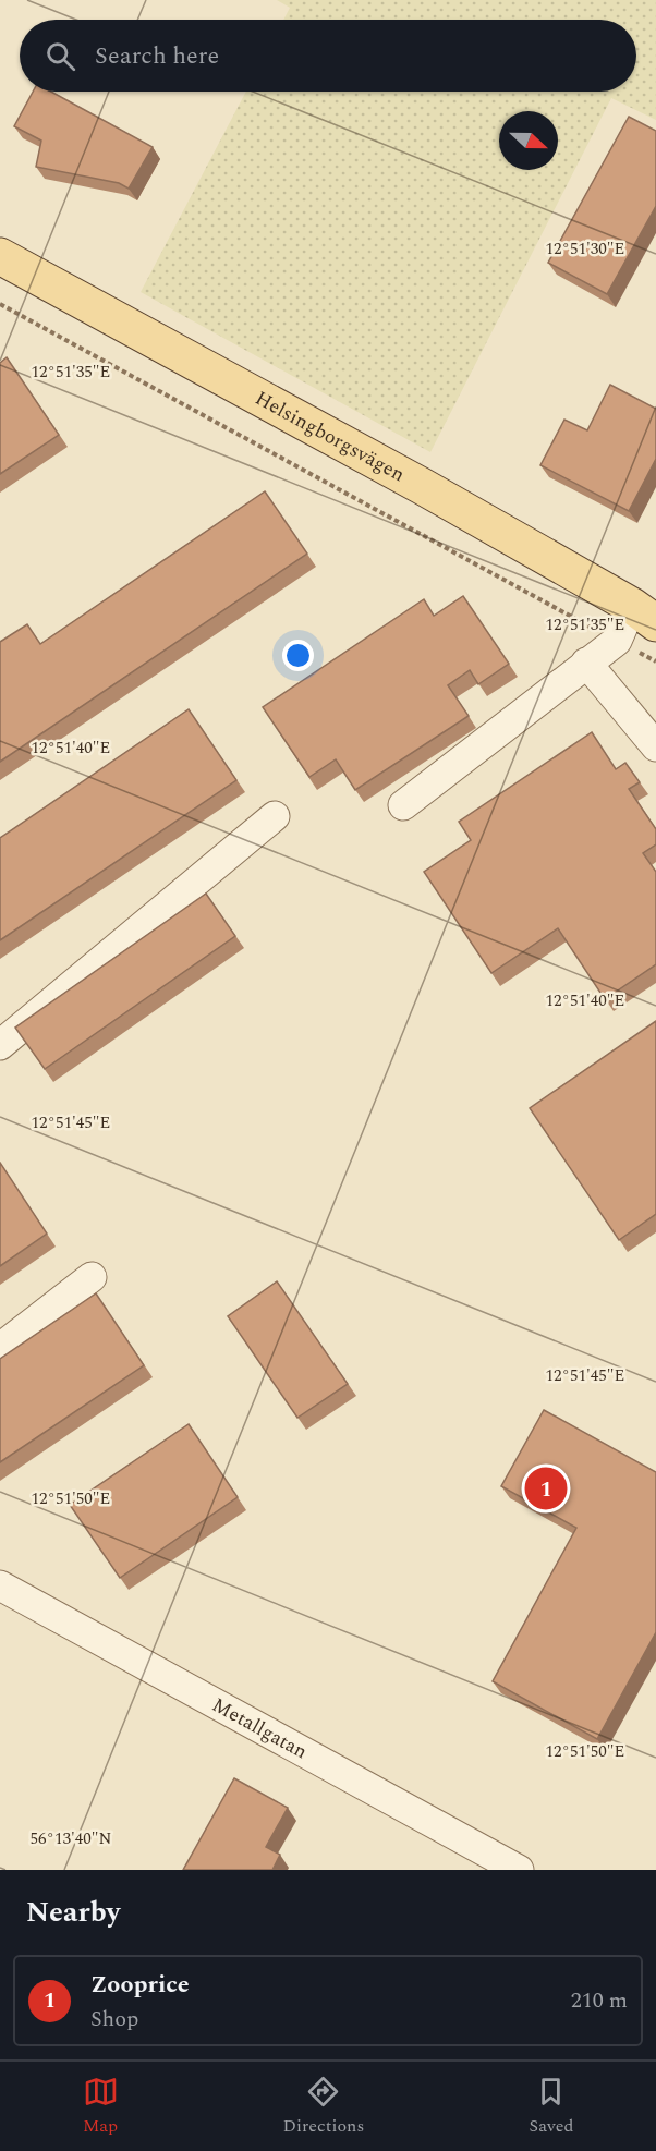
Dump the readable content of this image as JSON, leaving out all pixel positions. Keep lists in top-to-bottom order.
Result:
{
  "streets": {
    "main road": ["Helsingborgsvägen"],
    "street": ["Metallgatan"]
  },
  "north": "right",
  "page": {
    "search": "Search here",
    "pins": "1",
    "heading": "Nearby",
    "list": [
      {
        "mark": "1",
        "name": "Zooprice",
        "note": "Shop",
        "value": "210 m"
      }
    ],
    "nav": ["Map", "Directions", "Saved"]
  },
  "coordinates": [
    "12°51'30\"E",
    "12°51'35\"E",
    "12°51'40\"E",
    "12°51'45\"E",
    "12°51'50\"E",
    "56°13'40\"N"
  ]
}
